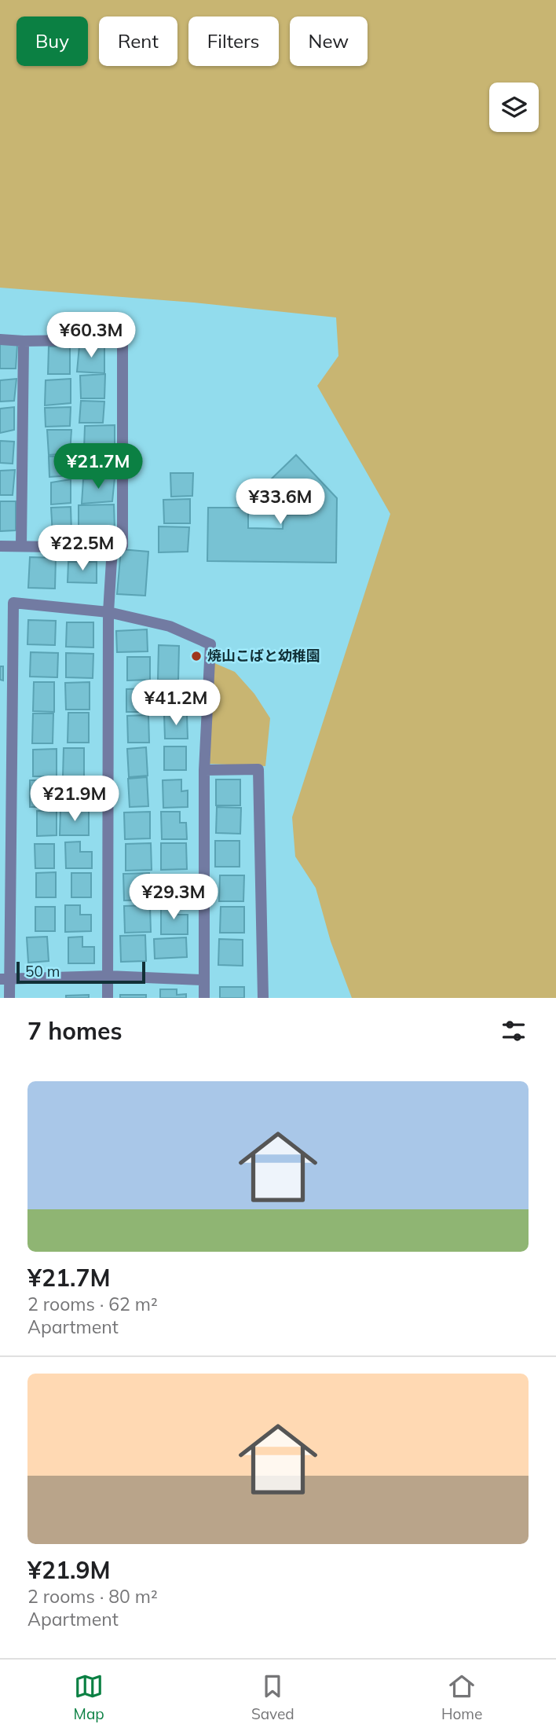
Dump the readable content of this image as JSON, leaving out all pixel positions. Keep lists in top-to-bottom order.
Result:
{
  "places": ["焼山こばと幼稚園"],
  "scale_bar": "50 m",
  "page": {
    "chip": [
      "Buy",
      "Rent",
      "Filters",
      "New"
    ],
    "price": [
      "¥60.3M",
      "¥21.7M",
      "¥33.6M",
      "¥22.5M",
      "¥41.2M",
      "¥21.9M",
      "¥29.3M"
    ],
    "scale": "50 m",
    "heading": "7 homes",
    "list": [
      {
        "name": "¥21.7M",
        "note": "2 rooms · 62 m² · Apartment"
      },
      {
        "name": "¥21.9M",
        "note": "2 rooms · 80 m² · Apartment"
      }
    ],
    "tabs": ["Map", "Saved", "Home"]
  }
}
